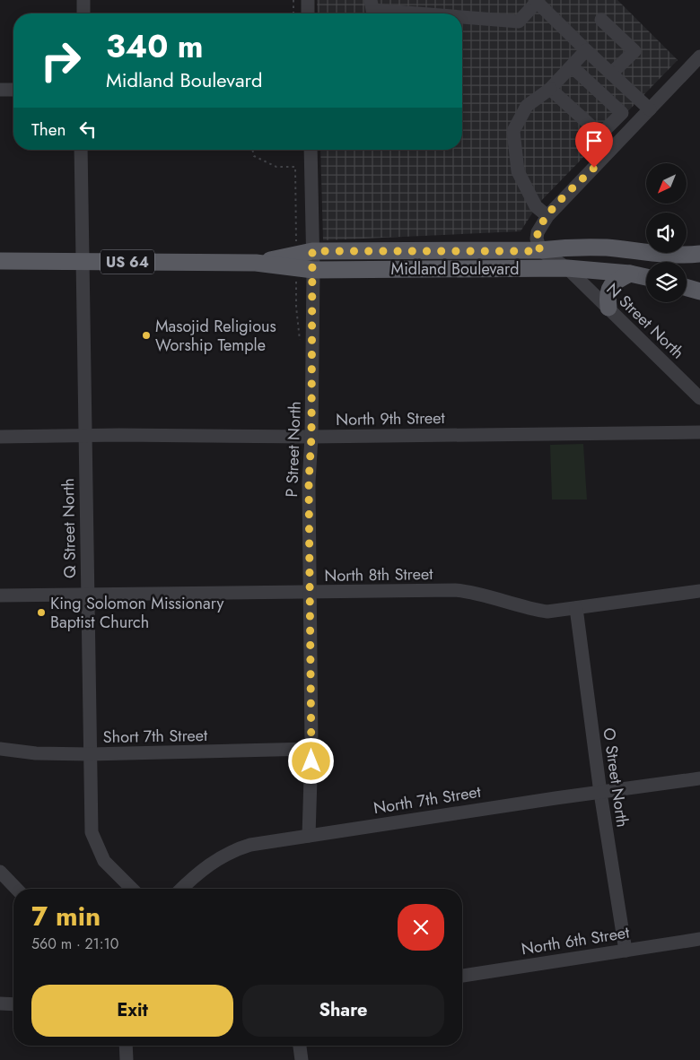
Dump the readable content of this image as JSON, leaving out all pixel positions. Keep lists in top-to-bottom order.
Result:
{
  "streets": {
    "main road": ["US 64", "Midland Boulevard"],
    "street": [
      "N Street North",
      "North 9th Street",
      "P Street North",
      "Q Street North",
      "North 8th Street",
      "Short 7th Street",
      "O Street North",
      "North 7th Street",
      "North 6th Street"
    ]
  },
  "crossings": [
    ["US 64", "Midland Boulevard"],
    ["US 64", "N Street North"],
    ["Midland Boulevard", "N Street North"],
    ["Midland Boulevard", "P Street North"],
    ["Midland Boulevard", "Q Street North"],
    ["North 9th Street", "P Street North"],
    ["North 9th Street", "Q Street North"],
    ["P Street North", "North 8th Street"],
    ["P Street North", "Short 7th Street"],
    ["P Street North", "North 7th Street"],
    ["Q Street North", "North 8th Street"],
    ["Q Street North", "Short 7th Street"],
    ["North 8th Street", "O Street North"],
    ["O Street North", "North 7th Street"],
    ["O Street North", "North 6th Street"]
  ],
  "places": ["Masojid Religious Worship Temple", "King Solomon Missionary Baptist Church"],
  "north": "bottom left",
  "page": {
    "turn": ["340 m", "Midland Boulevard"],
    "then": "Then",
    "heading": ["7 min", "560 m · 21:10"],
    "buttons": ["Exit", "Share"]
  }
}
